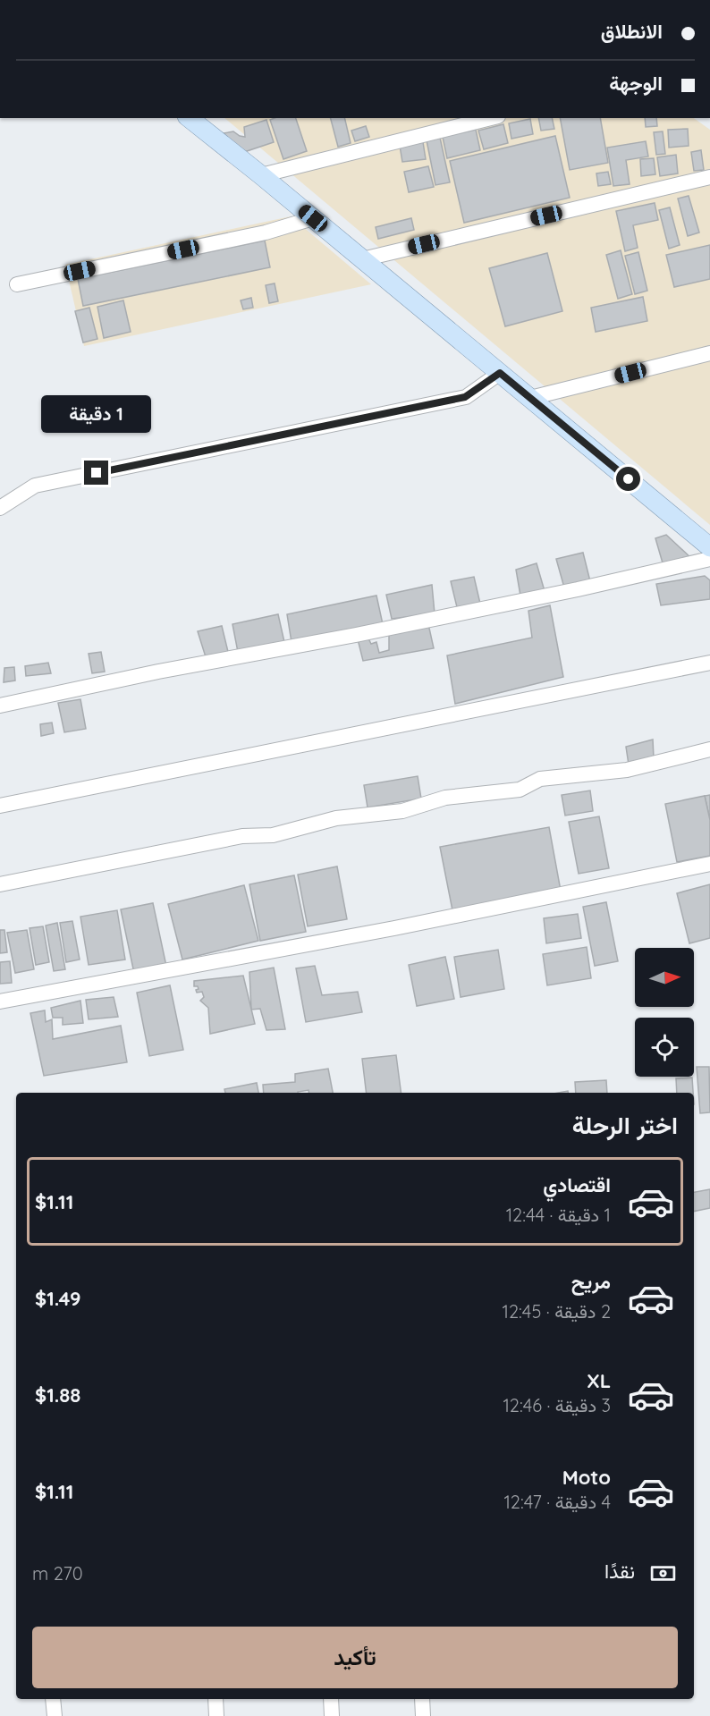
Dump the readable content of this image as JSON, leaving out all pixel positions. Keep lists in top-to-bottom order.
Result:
{
  "north": "right",
  "page": {
    "banner": ["الانطلاق", "الوجهة"],
    "bubble": "1 دقيقة",
    "heading": "اختر الرحلة",
    "list": [
      {
        "name": "اقتصادي",
        "note": "1 دقيقة · 12:44",
        "value": "$1.11"
      },
      {
        "name": "مريح",
        "note": "2 دقيقة · 12:45",
        "value": "$1.49"
      },
      {
        "name": "XL",
        "note": "3 دقيقة · 12:46",
        "value": "$1.88"
      },
      {
        "name": "Moto",
        "note": "4 دقيقة · 12:47",
        "value": "$1.11"
      }
    ],
    "pay": ["نقدًا", "270 m"],
    "buttons": "تأكيد"
  }
}
